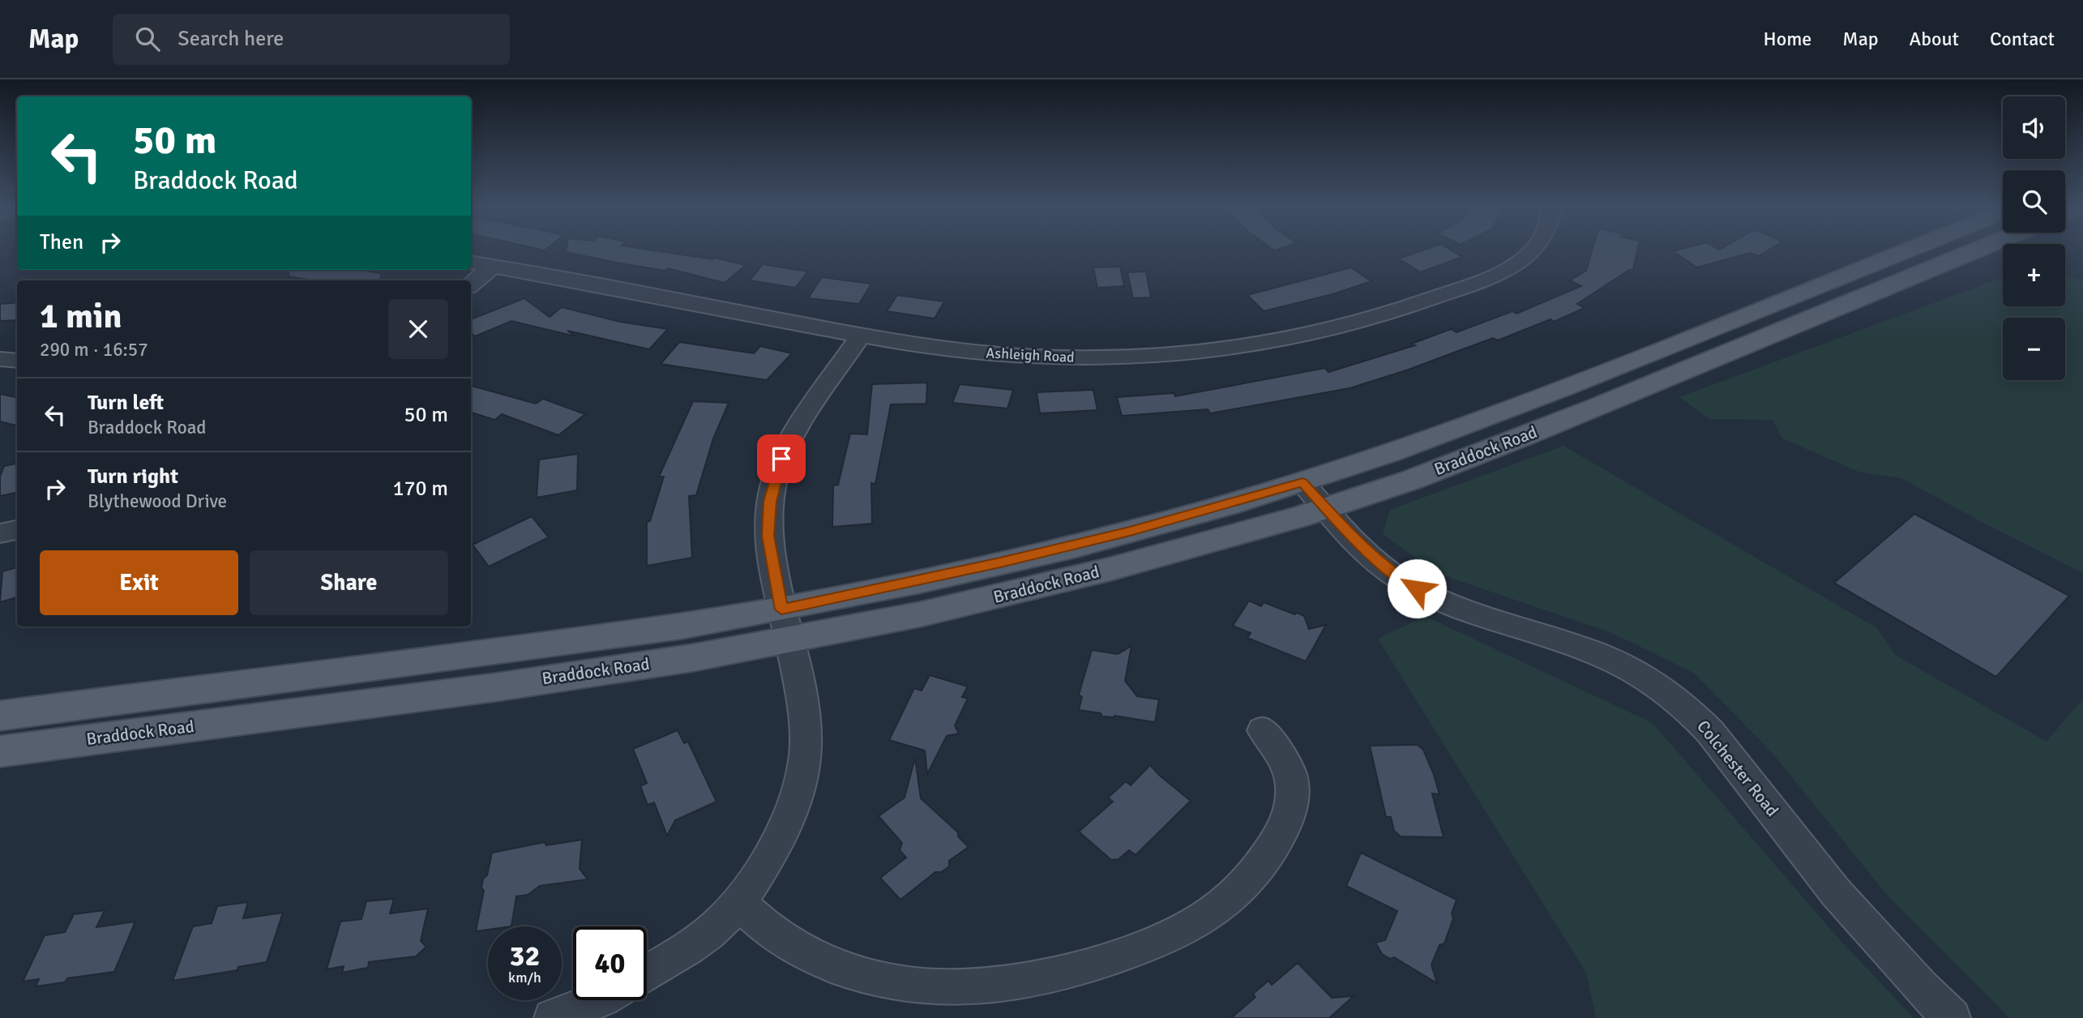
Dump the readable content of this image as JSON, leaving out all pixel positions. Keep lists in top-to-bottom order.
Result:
{
  "streets": {
    "main road": ["Braddock Road"],
    "street": ["Ashleigh Road", "Colchester Road"]
  },
  "crossings": [
    ["Braddock Road", "Colchester Road"]
  ],
  "page": {
    "header": "Map",
    "search": "Search here",
    "nav": [
      "Home",
      "Map",
      "About",
      "Contact"
    ],
    "map_buttons": ["+", "−"],
    "turn": ["50 m", "Braddock Road"],
    "then": "Then",
    "heading": ["1 min", "290 m · 16:57"],
    "list": [
      {
        "name": "Turn left",
        "note": "Braddock Road",
        "value": "50 m"
      },
      {
        "name": "Turn right",
        "note": "Blythewood Drive",
        "value": "170 m"
      }
    ],
    "buttons": ["Exit", "Share"],
    "speed": "32 km/h",
    "limit": "40"
  }
}
